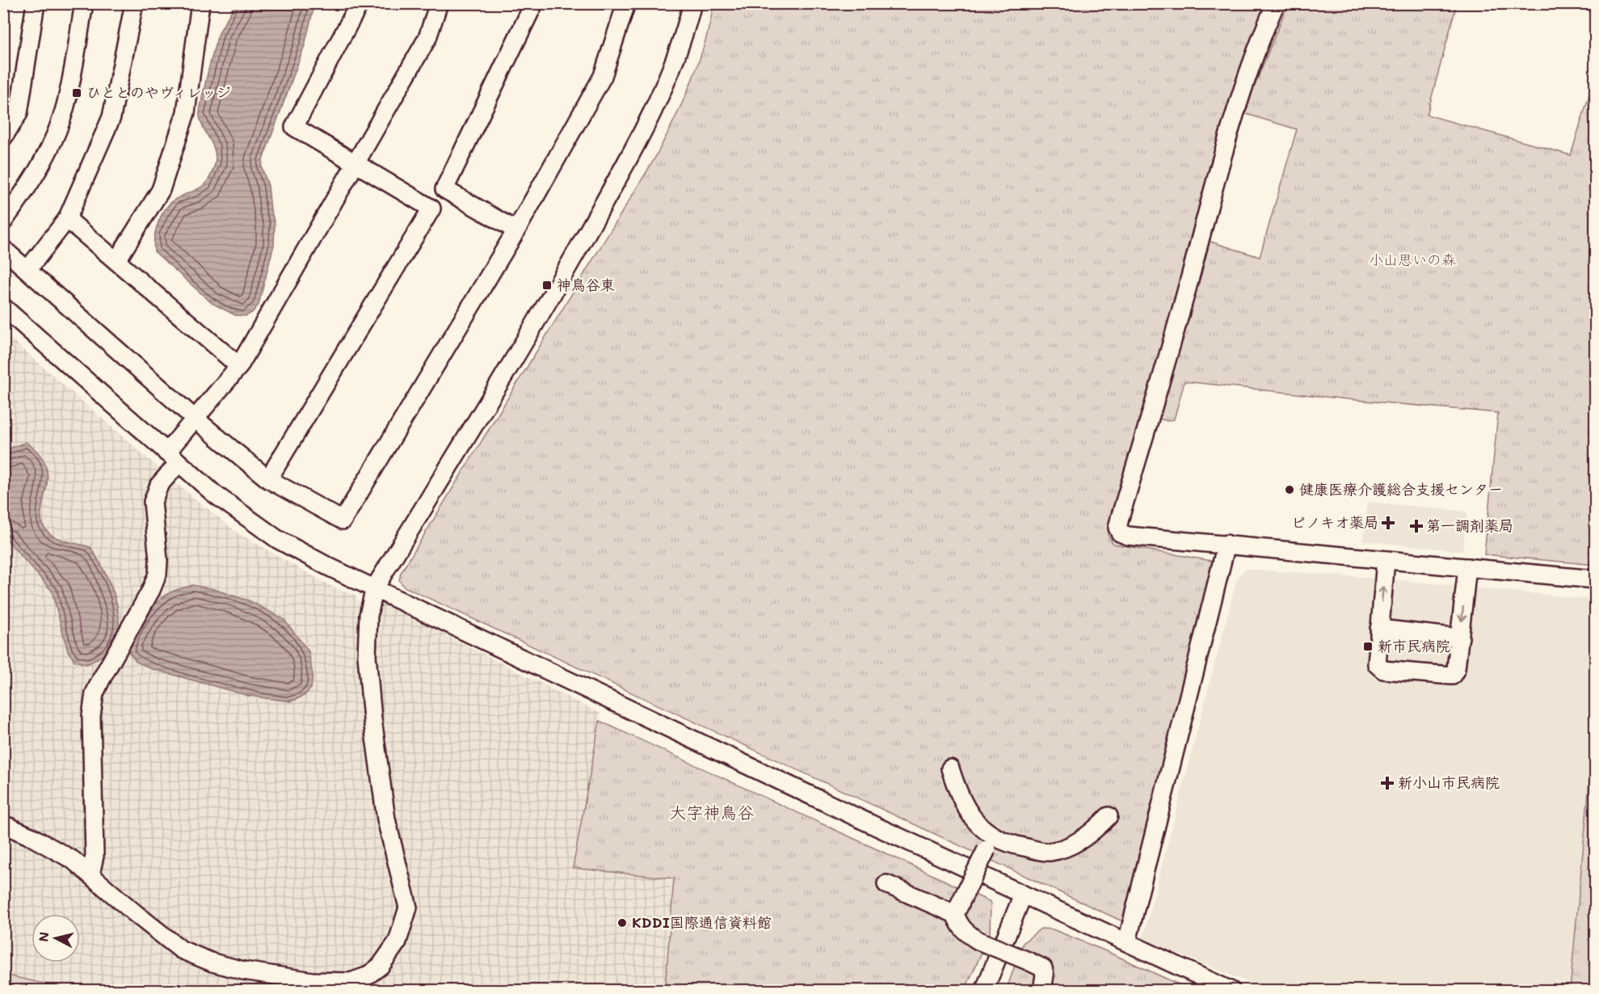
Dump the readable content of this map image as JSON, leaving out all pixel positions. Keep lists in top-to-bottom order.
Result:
{
  "districts": ["大字神鳥谷"],
  "parks": ["小山思いの森"],
  "places": {
    "transit": ["ひととのやヴィレッジ", "神鳥谷東", "新市民病院"],
    "other": ["健康医療介護総合支援センター", "KDDI国際通信資料館"],
    "health": ["ピノキオ薬局", "第一調剤薬局", "新小山市民病院"]
  },
  "north": "left"
}
